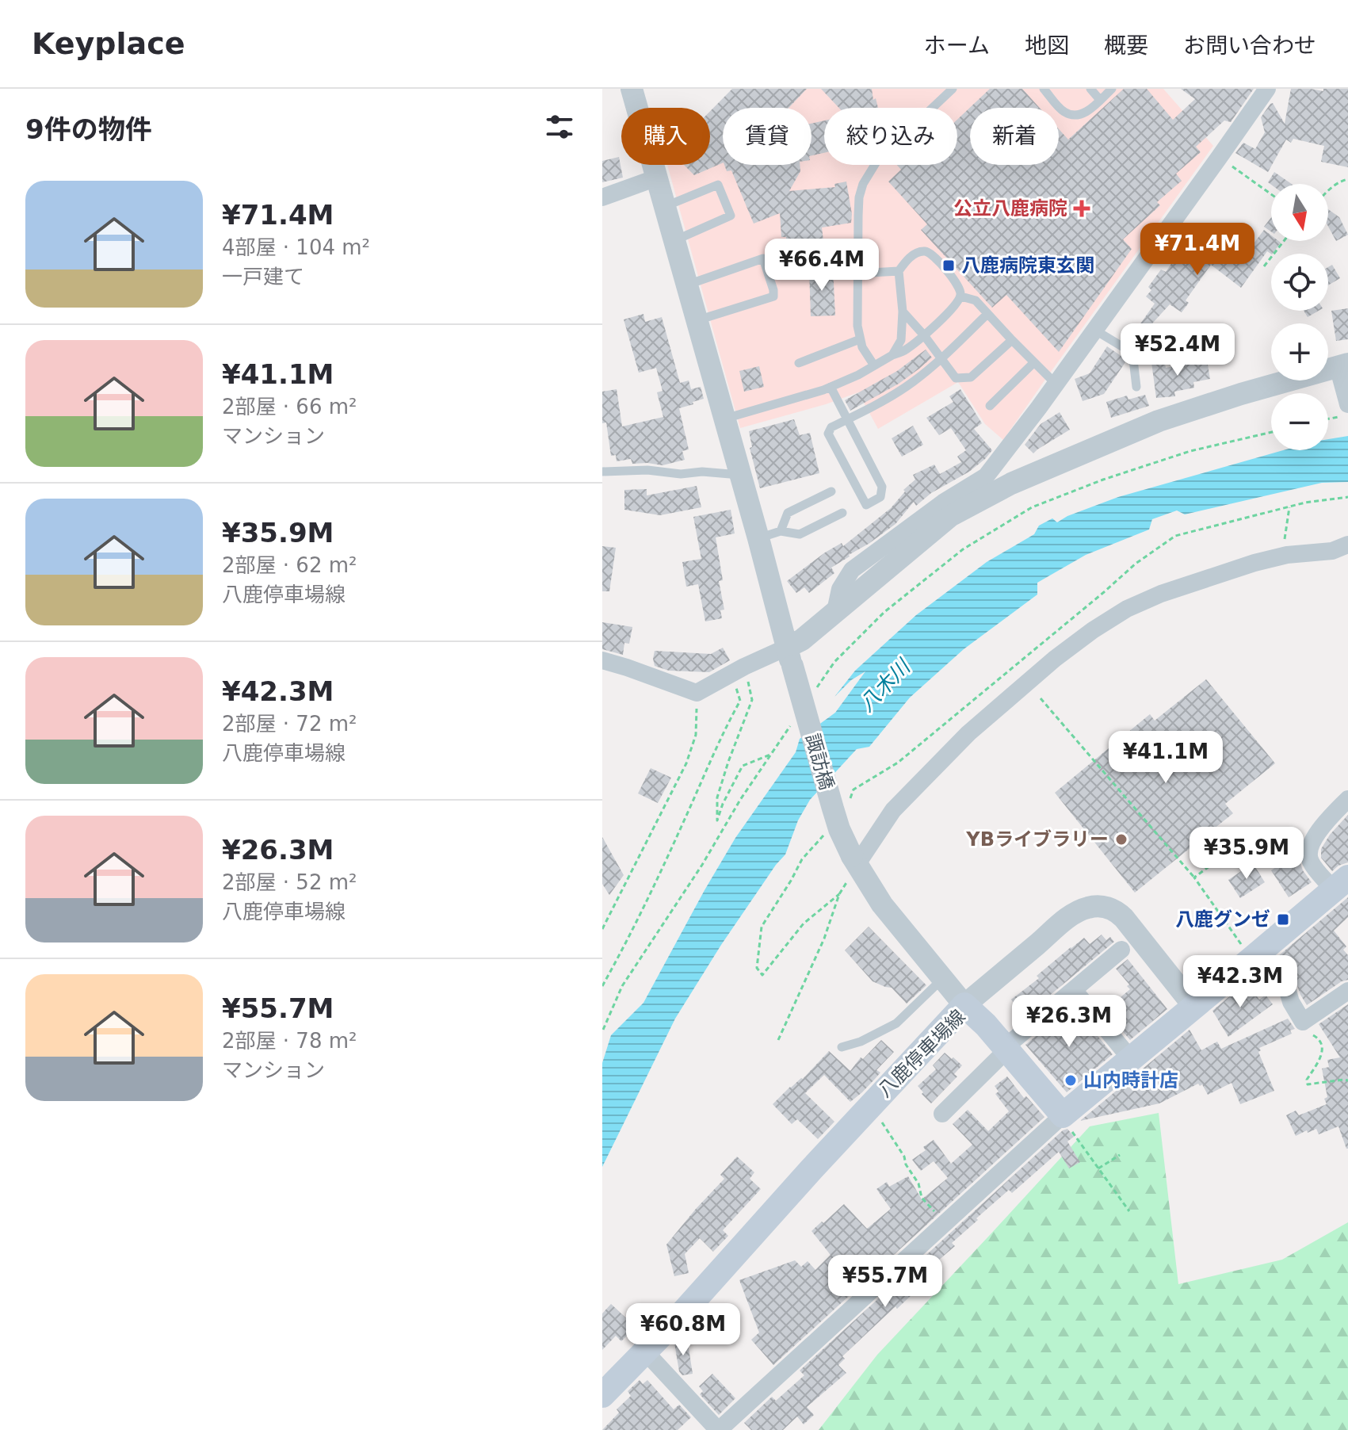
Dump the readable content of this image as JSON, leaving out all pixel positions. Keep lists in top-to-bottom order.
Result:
{
  "streets": {
    "main road": ["八鹿停車場線"],
    "street": ["諏訪橋"]
  },
  "crossings": [
    ["諏訪橋", "八鹿停車場線"]
  ],
  "water": ["八木川"],
  "places": {
    "health": ["公立八鹿病院"],
    "transit": ["八鹿病院東玄関", "八鹿グンゼ"],
    "other": ["YBライブラリー", "山内時計店"]
  },
  "north": "bottom",
  "page": {
    "header": "Keyplace",
    "nav": [
      "ホーム",
      "地図",
      "概要",
      "お問い合わせ"
    ],
    "heading": "9件の物件",
    "chip": [
      "購入",
      "賃貸",
      "絞り込み",
      "新着"
    ],
    "list": [
      {
        "name": "¥71.4M",
        "note": "4部屋 · 104 m² · 一戸建て"
      },
      {
        "name": "¥41.1M",
        "note": "2部屋 · 66 m² · マンション"
      },
      {
        "name": "¥35.9M",
        "note": "2部屋 · 62 m² · 八鹿停車場線"
      },
      {
        "name": "¥42.3M",
        "note": "2部屋 · 72 m² · 八鹿停車場線"
      },
      {
        "name": "¥26.3M",
        "note": "2部屋 · 52 m² · 八鹿停車場線"
      },
      {
        "name": "¥55.7M",
        "note": "2部屋 · 78 m² · マンション"
      }
    ],
    "map_buttons": ["+", "−"],
    "price": [
      "¥71.4M",
      "¥66.4M",
      "¥52.4M",
      "¥41.1M",
      "¥35.9M",
      "¥42.3M",
      "¥26.3M",
      "¥55.7M",
      "¥60.8M"
    ]
  }
}
